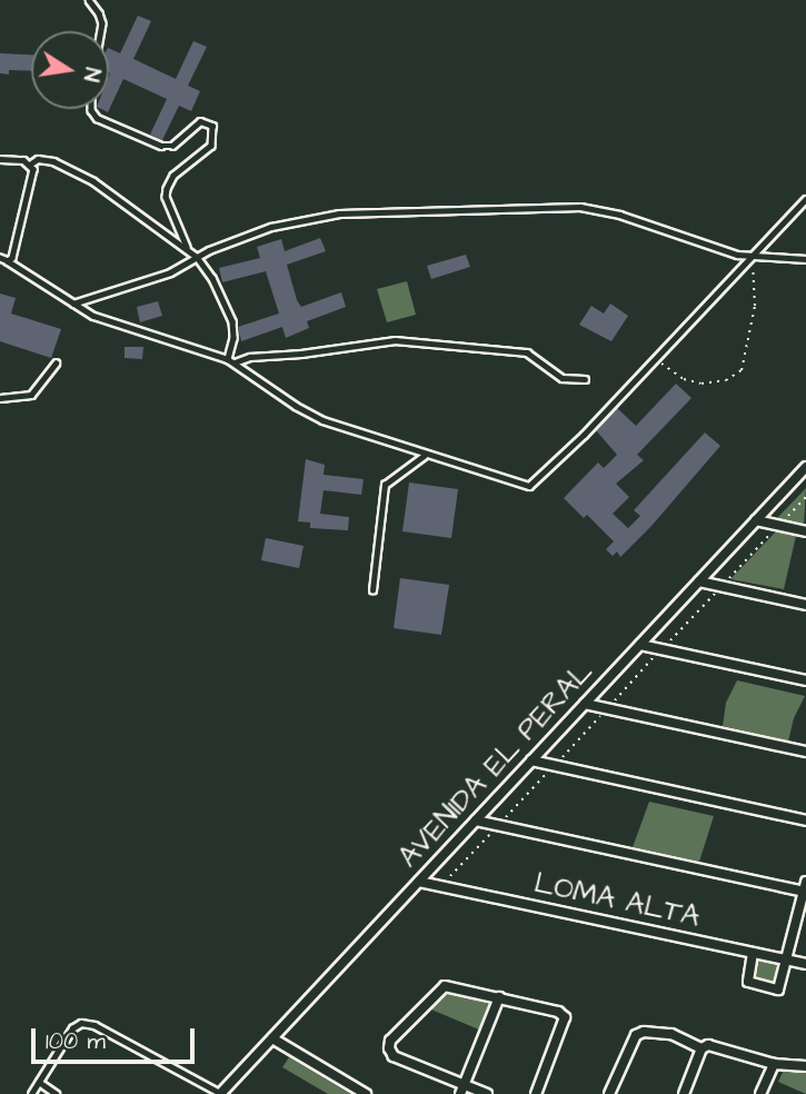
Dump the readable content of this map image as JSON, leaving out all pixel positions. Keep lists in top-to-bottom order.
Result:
{
  "streets": {
    "street": ["AVENIDA EL PERAL", "LOMA ALTA"]
  },
  "crossings": [
    ["AVENIDA EL PERAL", "LOMA ALTA"]
  ],
  "scale_bar": "100 m",
  "north": "right"
}
